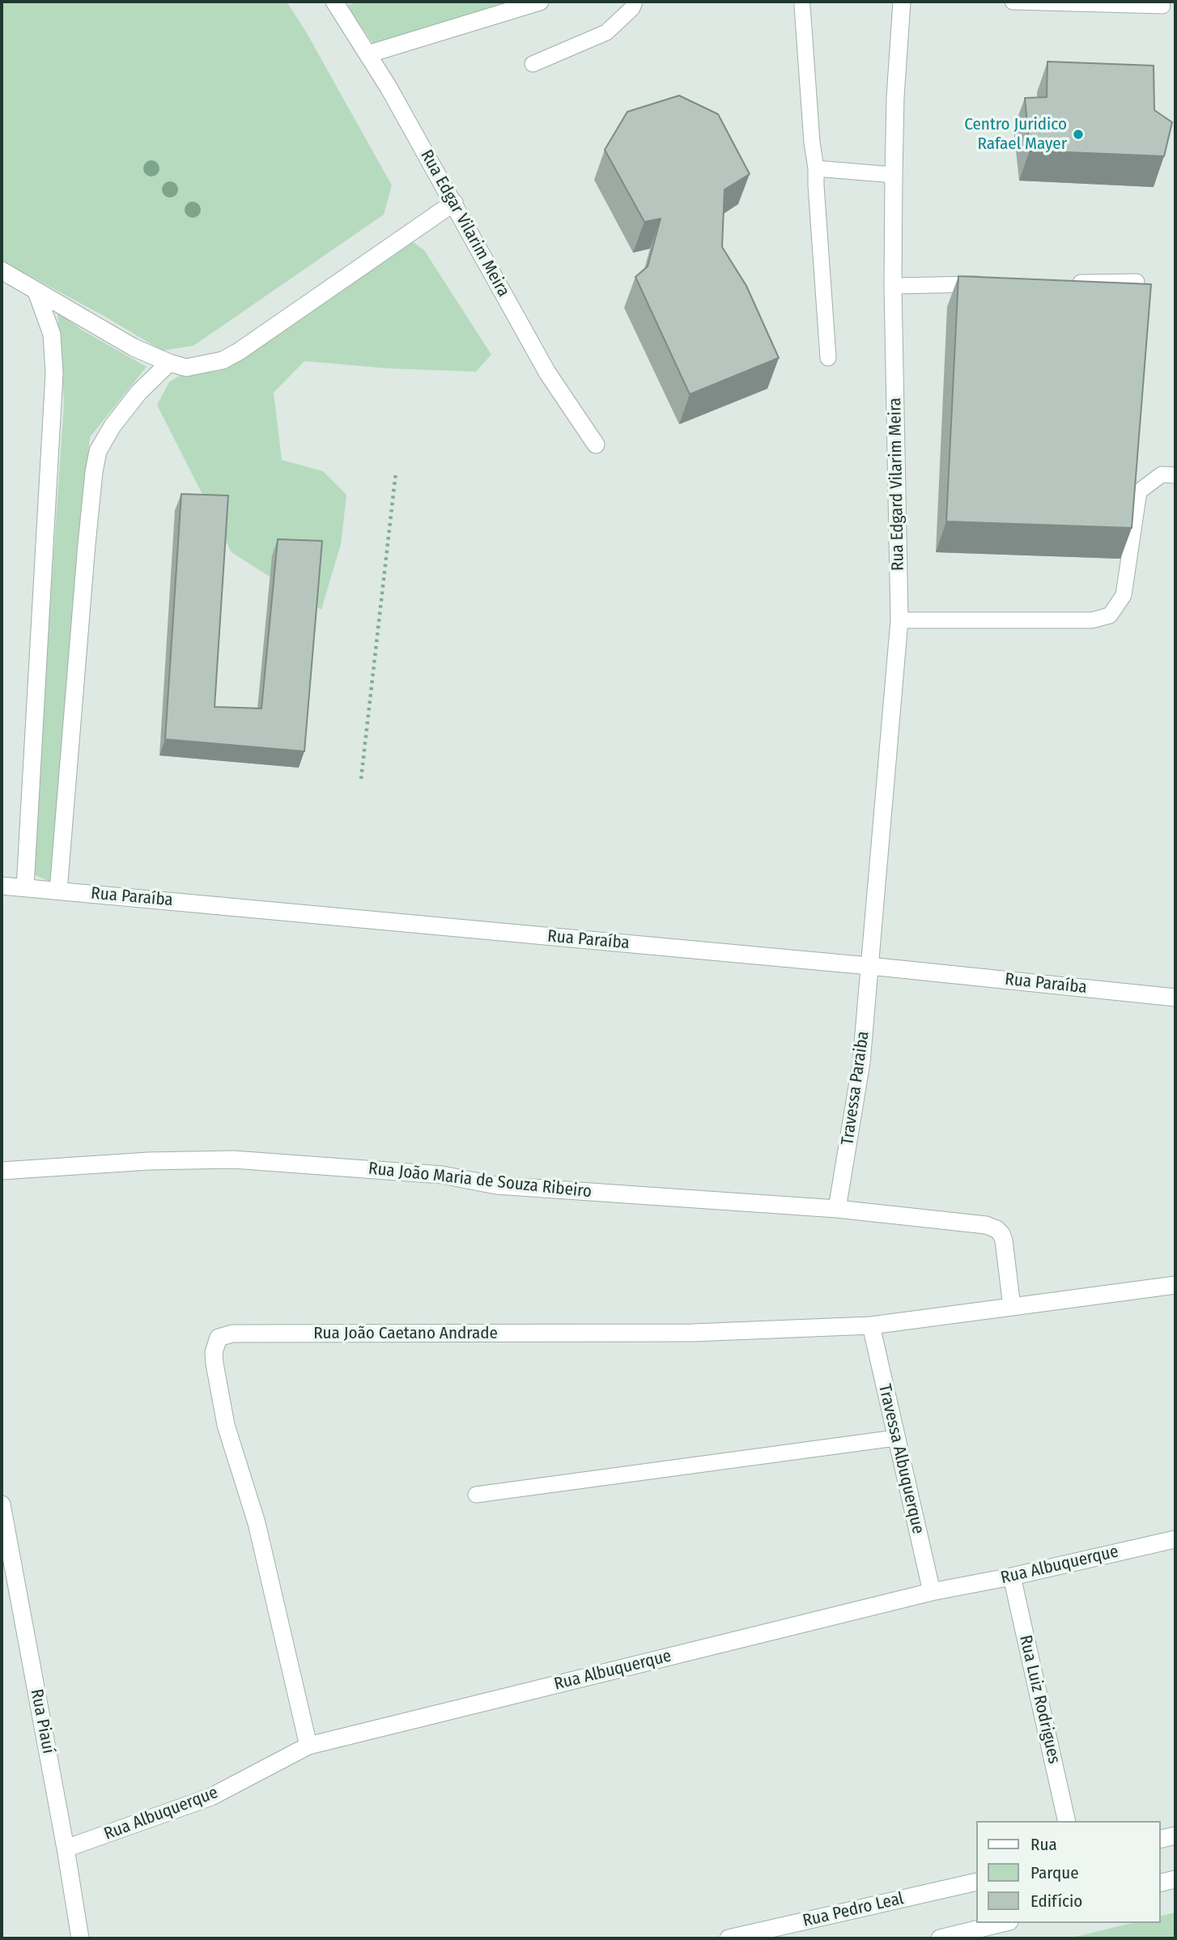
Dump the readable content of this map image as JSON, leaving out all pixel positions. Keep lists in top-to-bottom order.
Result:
{
  "streets": {
    "street": [
      "Rua Edgar Vilarim Meira",
      "Rua Edgard Vilarim Meira",
      "Rua Paraíba",
      "Travessa Paraiba",
      "Rua João Maria de Souza Ribeiro",
      "Rua João Caetano Andrade",
      "Travessa Albuquerque",
      "Rua Albuquerque",
      "Rua Luiz Rodrigues",
      "Rua Piauí",
      "Rua Pedro Leal"
    ]
  },
  "crossings": [
    ["Rua Edgard Vilarim Meira", "Rua Paraíba"],
    ["Rua Edgard Vilarim Meira", "Travessa Paraiba"],
    ["Rua Paraíba", "Travessa Paraiba"],
    ["Travessa Paraiba", "Rua João Maria de Souza Ribeiro"],
    ["Rua João Maria de Souza Ribeiro", "Rua João Caetano Andrade"],
    ["Rua João Caetano Andrade", "Travessa Albuquerque"],
    ["Rua João Caetano Andrade", "Rua Albuquerque"],
    ["Travessa Albuquerque", "Rua Albuquerque"],
    ["Rua Albuquerque", "Rua Luiz Rodrigues"],
    ["Rua Albuquerque", "Rua Piauí"]
  ],
  "places": ["Centro Juridico Rafael Mayer"],
  "legend": ["Rua", "Parque", "Edifício"]
}
